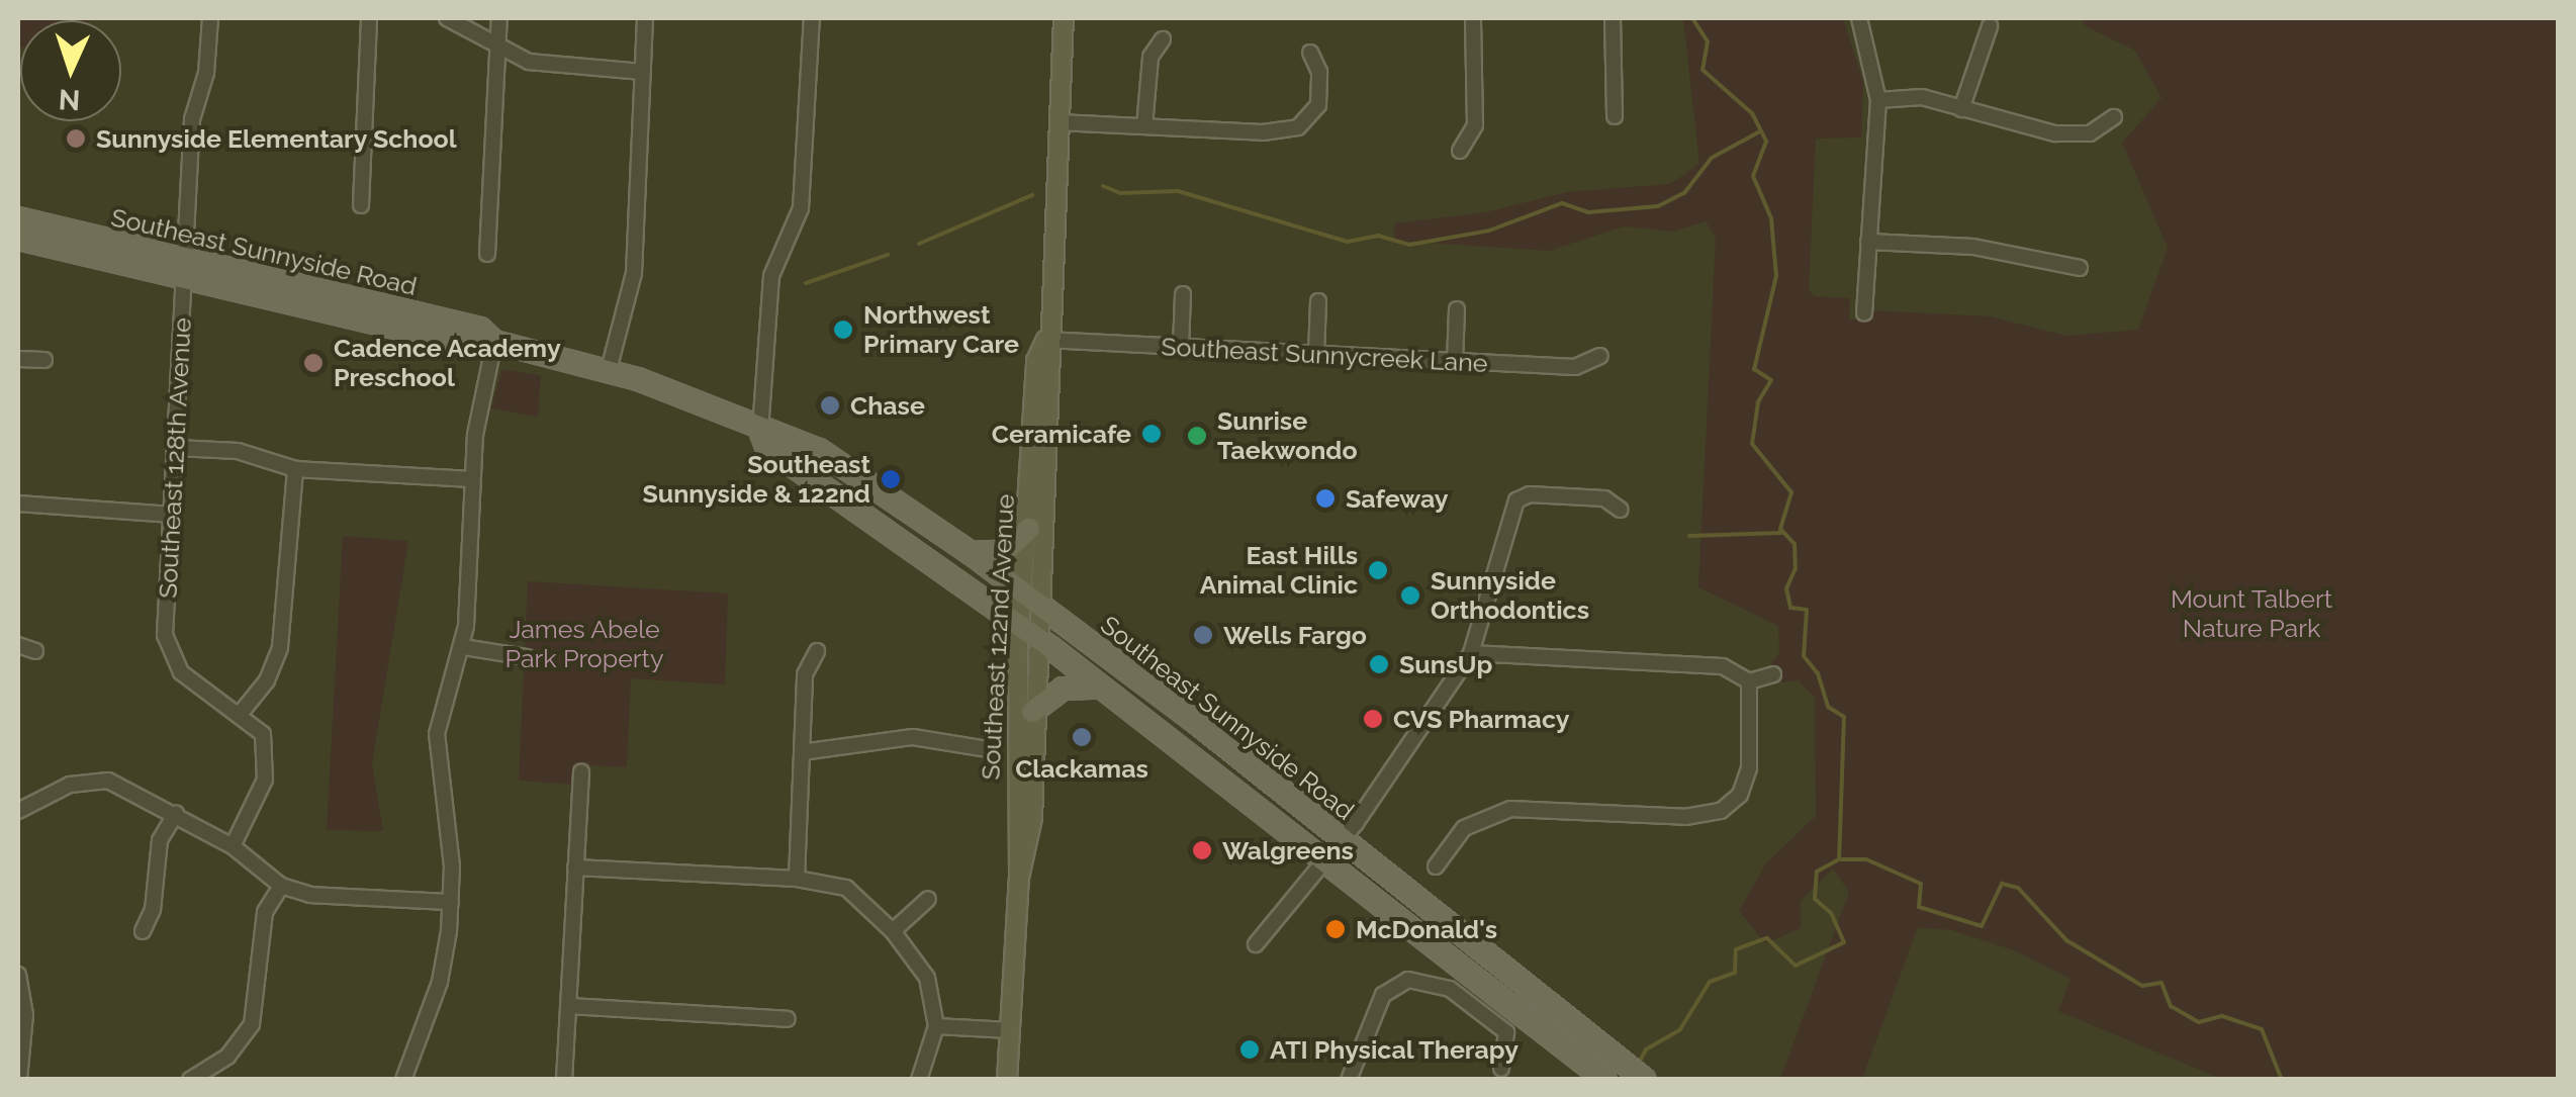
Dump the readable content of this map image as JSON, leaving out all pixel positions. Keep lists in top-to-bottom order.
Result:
{
  "streets": {
    "main road": ["Southeast Sunnyside Road", "Southeast 122nd Avenue"],
    "street": ["Southeast Sunnycreek Lane", "Southeast 128th Avenue"]
  },
  "crossings": [
    ["Southeast Sunnyside Road", "Southeast 128th Avenue"],
    ["Southeast Sunnyside Road", "Southeast 122nd Avenue"],
    ["Southeast Sunnycreek Lane", "Southeast 122nd Avenue"]
  ],
  "parks": ["Mount Talbert Nature Park", "James Abele Park Property"],
  "places": [
    "Sunnyside Elementary School",
    "Northwest Primary Care",
    "Cadence Academy Preschool",
    "Chase",
    "Ceramicafe",
    "Sunrise Taekwondo",
    "Southeast Sunnyside & 122nd",
    "Safeway",
    "East Hills Animal Clinic",
    "Sunnyside Orthodontics",
    "Wells Fargo",
    "SunsUp",
    "CVS Pharmacy",
    "Clackamas",
    "Walgreens",
    "McDonald's",
    "ATI Physical Therapy"
  ],
  "north": "bottom"
}
